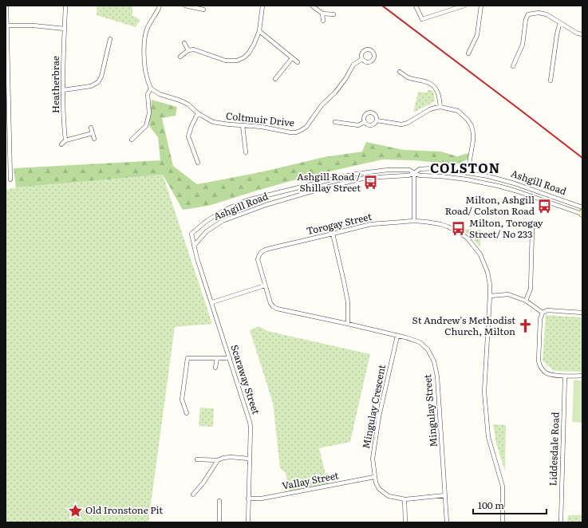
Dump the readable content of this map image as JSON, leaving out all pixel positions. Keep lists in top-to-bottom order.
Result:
{
  "streets": {
    "street": [
      "Heatherbrae",
      "Coltmuir Drive",
      "Ashgill Road",
      "Torogay Street",
      "Scaraway Street",
      "Mingulay Crescent",
      "Mingulay Street",
      "Liddesdale Road",
      "Vallay Street"
    ]
  },
  "crossings": [
    ["Ashgill Road", "Scaraway Street"],
    ["Torogay Street", "Mingulay Street"],
    ["Scaraway Street", "Vallay Street"],
    ["Mingulay Crescent", "Mingulay Street"],
    ["Mingulay Crescent", "Vallay Street"]
  ],
  "districts": ["COLSTON"],
  "places": {
    "bus stop": ["Ashgill Road / Shillay Street", "Milton, Ashgill Road/ Colston Road", "Milton, Torogay Street/ No 233"],
    "church": ["St Andrew's Methodist Church, Milton"],
    "place": ["Old Ironstone Pit"]
  },
  "scale_bar": "100 m"
}
